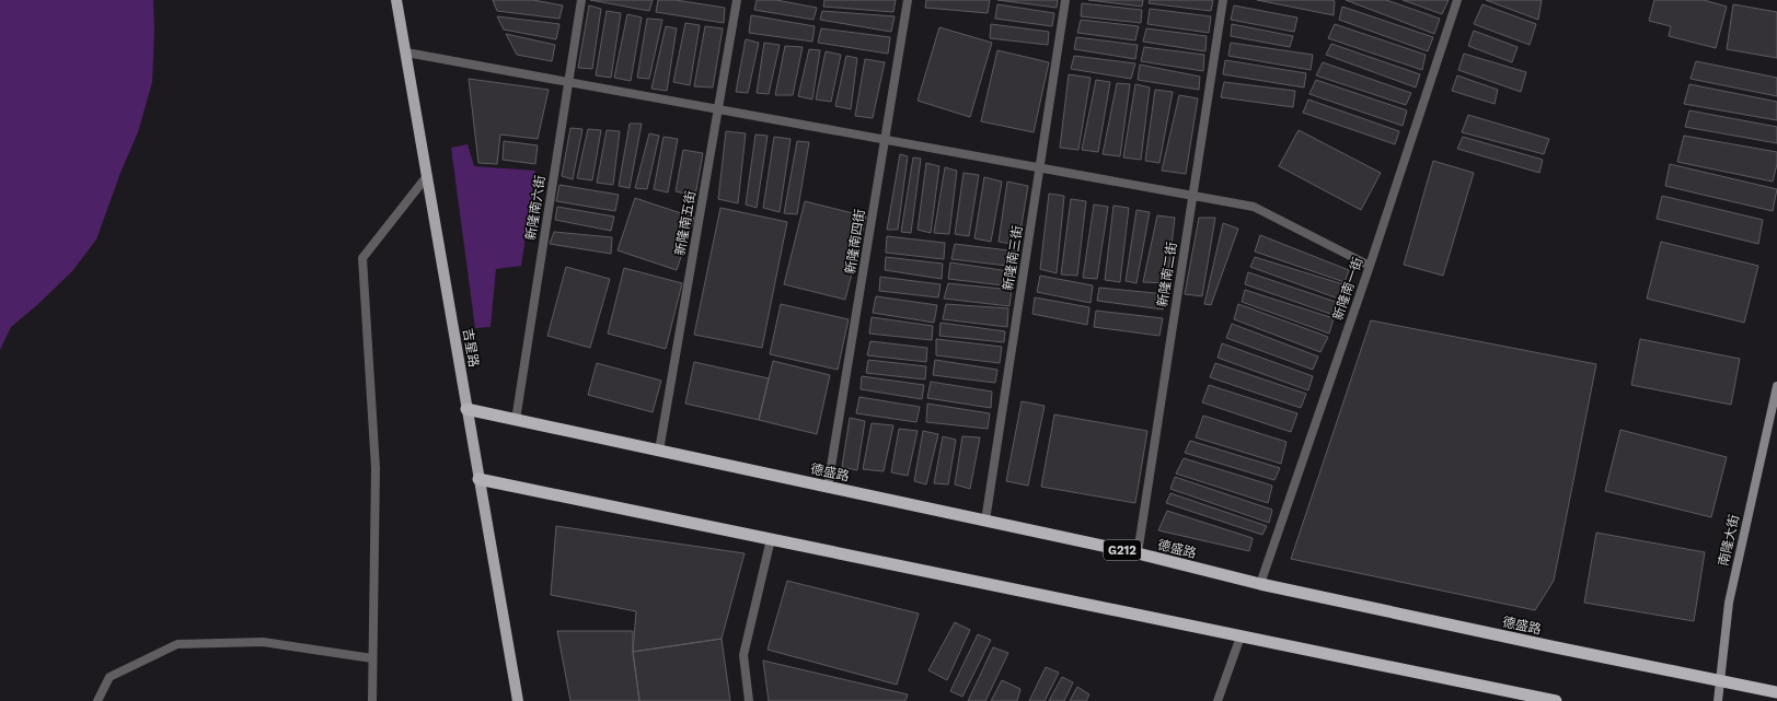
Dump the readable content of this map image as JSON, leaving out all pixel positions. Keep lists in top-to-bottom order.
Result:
{
  "streets": {
    "highway": ["德盛路", "G212"],
    "main road": ["吉星路", "南隆大街"],
    "street": [
      "新隆南六街",
      "新隆南五街",
      "新隆南四街",
      "新隆南三街",
      "新隆南二街",
      "新隆南一街"
    ]
  },
  "crossings": [
    ["新隆南六街", "德盛路"],
    ["新隆南五街", "德盛路"],
    ["新隆南四街", "德盛路"],
    ["新隆南三街", "德盛路"],
    ["新隆南二街", "德盛路"],
    ["新隆南一街", "德盛路"],
    ["吉星路", "德盛路"],
    ["德盛路", "南隆大街"]
  ]
}
